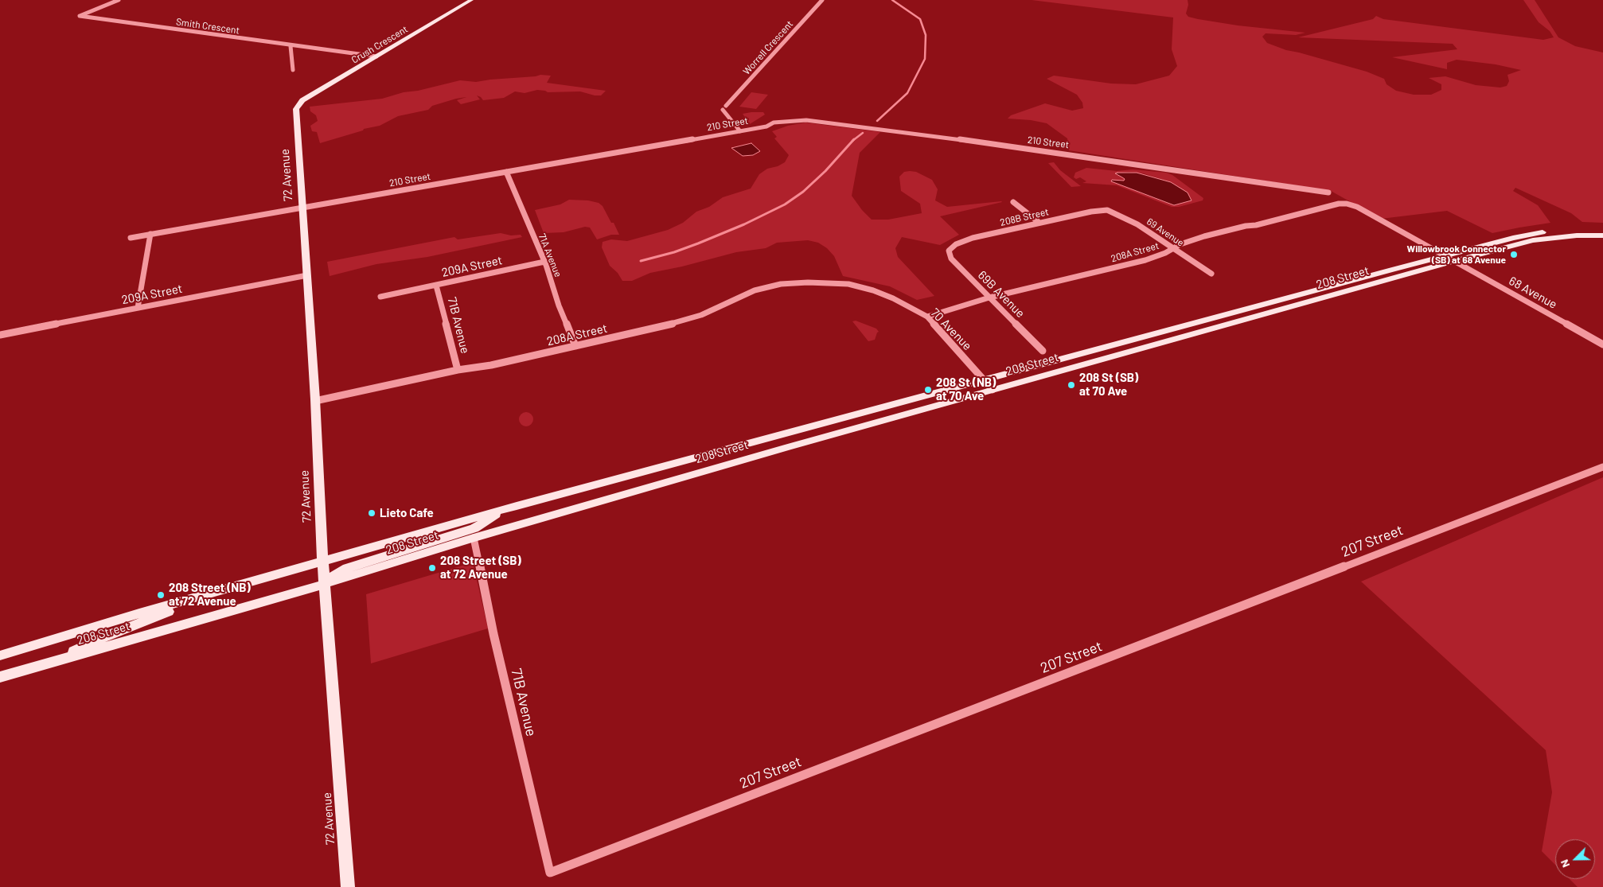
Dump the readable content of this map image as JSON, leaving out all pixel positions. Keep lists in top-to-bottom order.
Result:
{
  "streets": {
    "main road": ["Crush Crescent", "72 Avenue", "208 Street"],
    "street": [
      "Smith Crescent",
      "Worrell Crescent",
      "210 Street",
      "208B Street",
      "69 Avenue",
      "208A Street",
      "71A Avenue",
      "209A Street",
      "68 Avenue",
      "69B Avenue",
      "71B Avenue",
      "70 Avenue",
      "207 Street"
    ]
  },
  "crossings": [
    ["Smith Crescent", "Crush Crescent"],
    ["Crush Crescent", "72 Avenue"],
    ["Worrell Crescent", "210 Street"],
    ["210 Street", "72 Avenue"],
    ["210 Street", "71A Avenue"],
    ["72 Avenue", "208A Street"],
    ["72 Avenue", "209A Street"],
    ["72 Avenue", "208 Street"],
    ["208B Street", "69 Avenue"],
    ["208B Street", "69B Avenue"],
    ["69 Avenue", "208A Street"],
    ["208A Street", "71A Avenue"],
    ["208A Street", "68 Avenue"],
    ["208A Street", "69B Avenue"],
    ["208A Street", "71B Avenue"],
    ["208A Street", "70 Avenue"],
    ["71A Avenue", "209A Street"],
    ["209A Street", "71B Avenue"],
    ["208 Street", "68 Avenue"],
    ["208 Street", "71B Avenue"],
    ["208 Street", "70 Avenue"],
    ["71B Avenue", "207 Street"]
  ],
  "places": [
    "Willowbrook Connector (SB) at 68 Avenue",
    "208 St (SB) at 70 Ave",
    "208 St (NB) at 70 Ave",
    "Lieto Cafe",
    "208 Street (SB) at 72 Avenue",
    "208 Street (NB) at 72 Avenue"
  ],
  "north": "bottom left"
}
